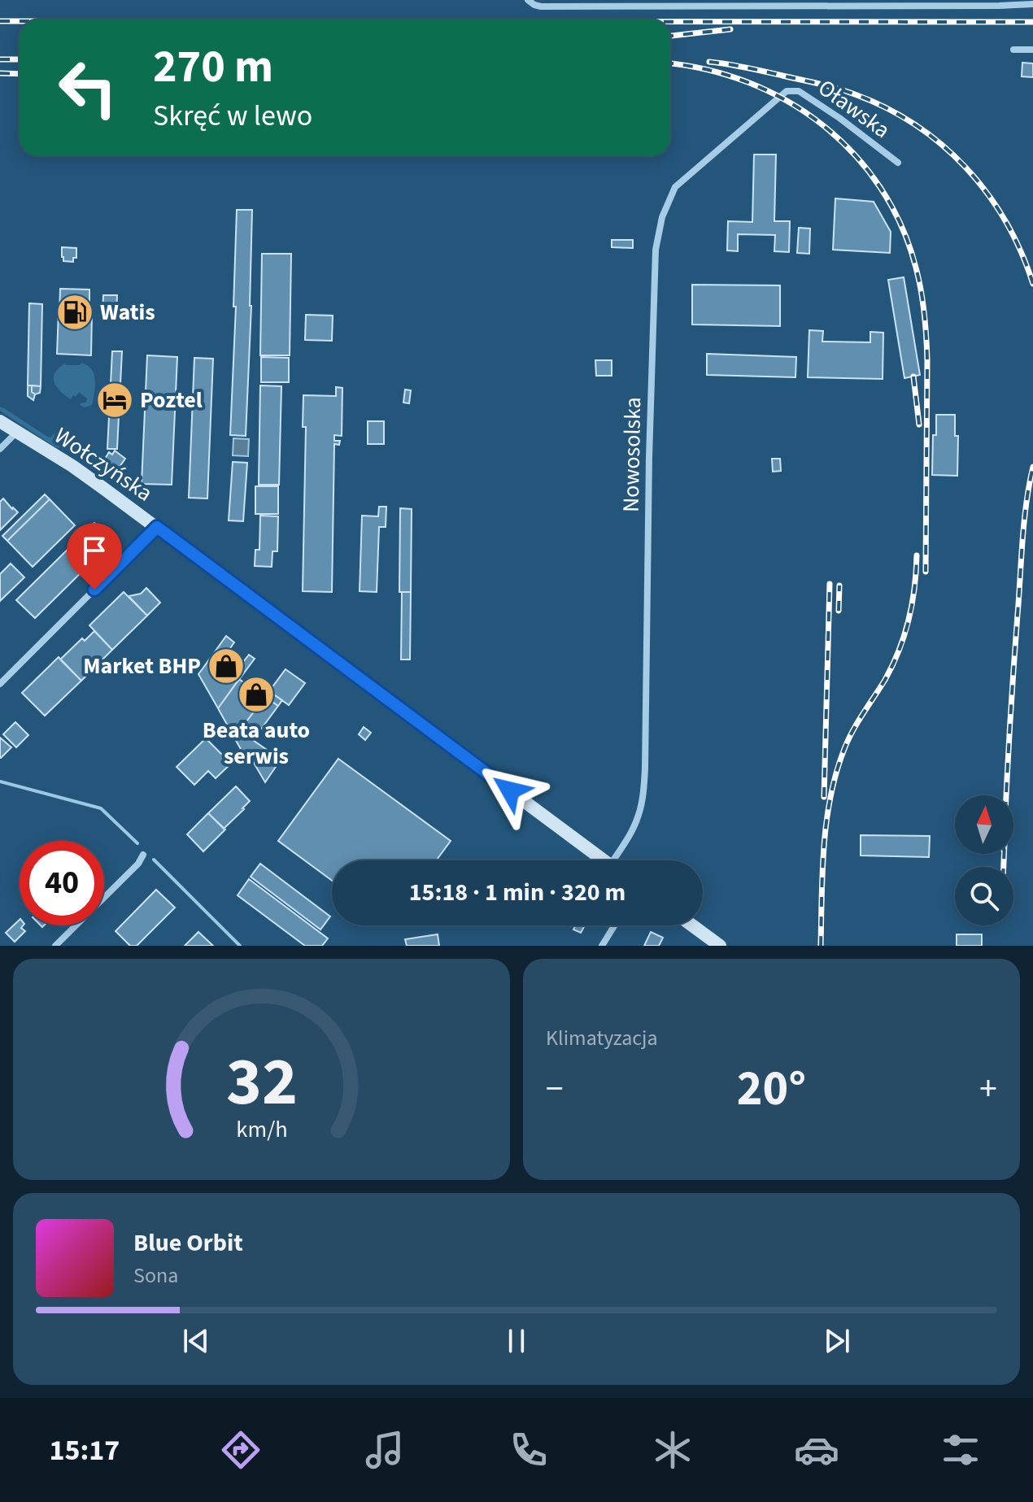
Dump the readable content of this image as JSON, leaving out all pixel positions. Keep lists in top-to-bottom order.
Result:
{
  "streets": {
    "street": ["Oławska", "Nowosolska", "Wołczyńska"]
  },
  "crossings": [
    ["Oławska", "Nowosolska"]
  ],
  "places": {
    "fuel station": ["Watis"],
    "hotel": ["Poztel"],
    "shop": ["Market BHP", "Beata auto serwis"]
  },
  "north": "top",
  "page": {
    "turn": ["270 m", "Skręć w lewo"],
    "limit": "40",
    "trip": "15:18 · 1 min · 320 m",
    "tile": "Klimatyzacja",
    "heat": ["−", "20°", "+"],
    "song": ["Blue Orbit", "Sona"],
    "tabs": "15:17",
    "gauge": ["32", "km/h"]
  }
}
